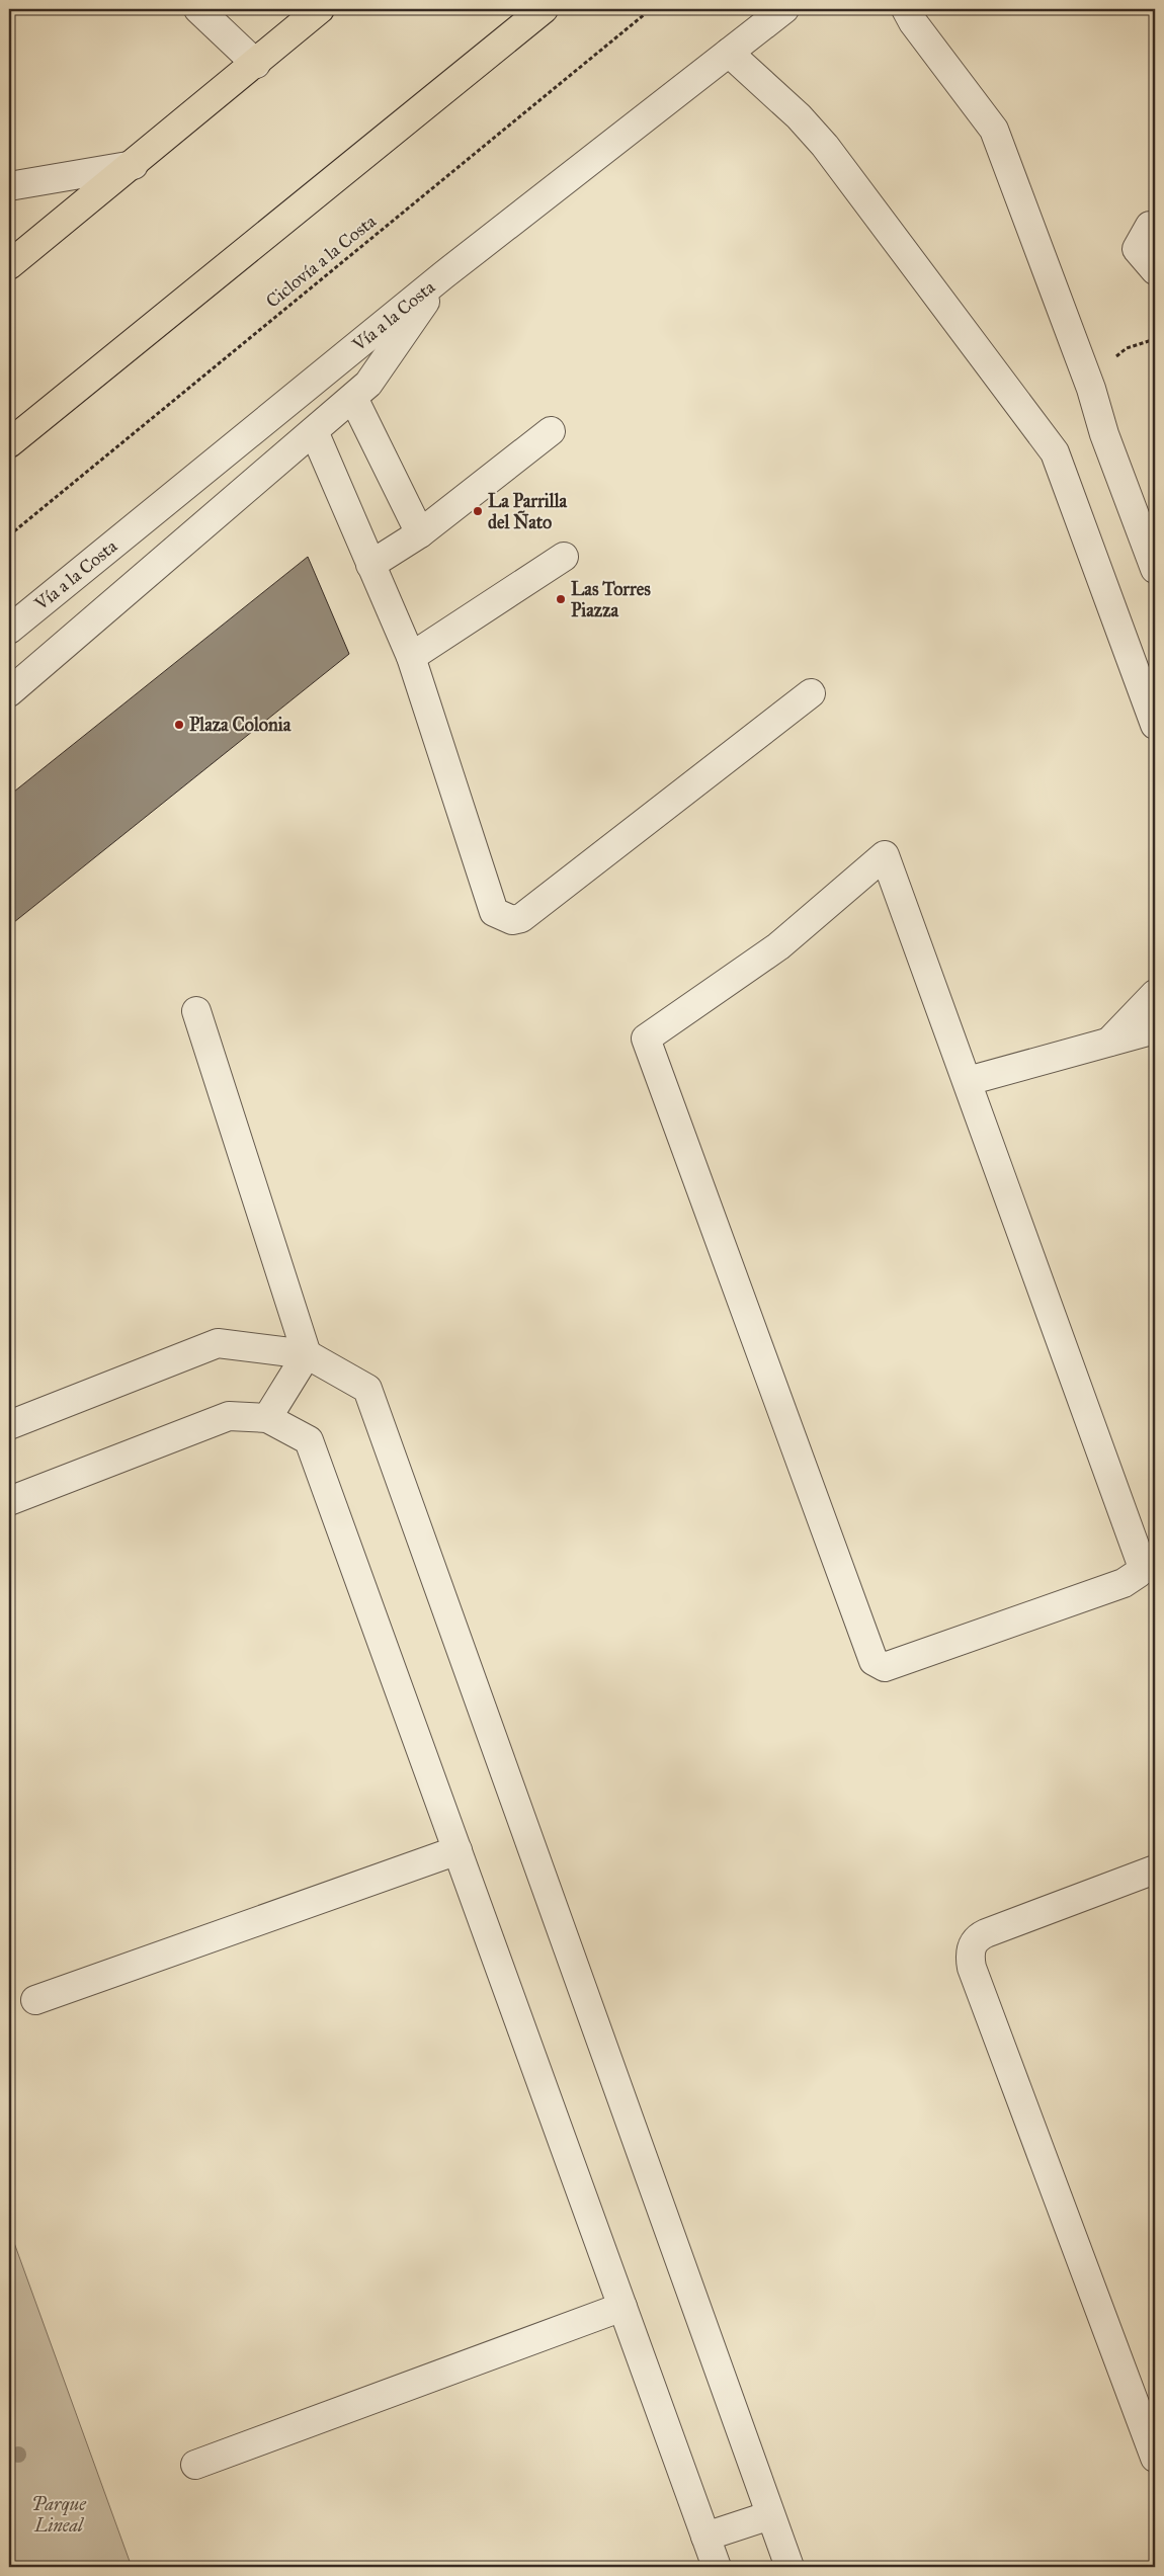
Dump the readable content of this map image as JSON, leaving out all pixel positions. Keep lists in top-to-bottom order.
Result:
{
  "streets": {
    "street": ["Vía a la Costa"],
    "path": ["Ciclovía a la Costa"]
  },
  "parks": ["Parque Lineal"],
  "places": ["La Parrilla del Ñato", "Las Torres Piazza", "Plaza Colonia"]
}
